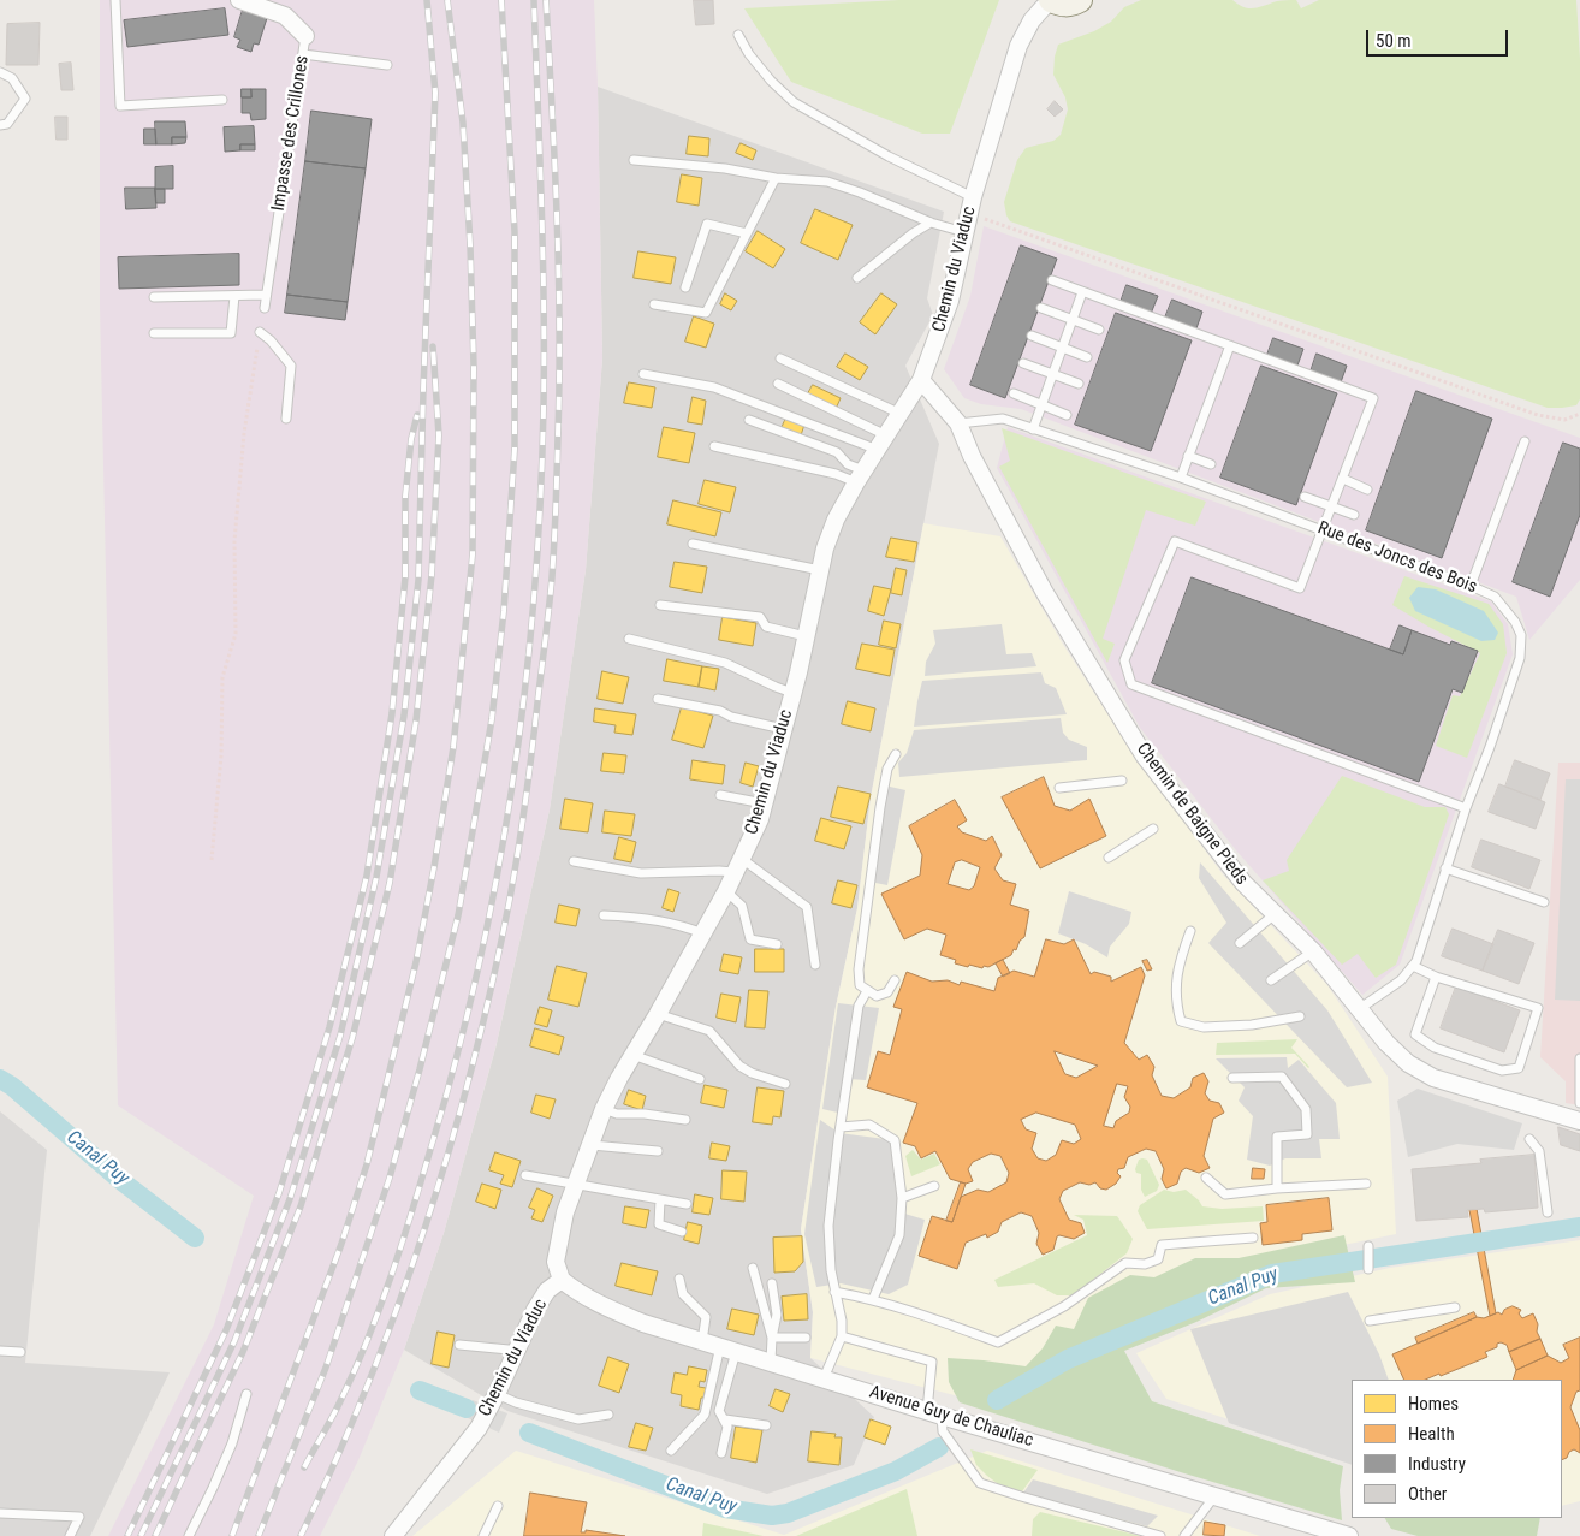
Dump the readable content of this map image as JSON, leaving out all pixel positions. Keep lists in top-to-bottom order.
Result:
{
  "streets": {
    "street": [
      "Impasse des Crillones",
      "Chemin du Viaduc",
      "Chemin de Baigne Pieds",
      "Avenue Guy de Chauliac"
    ],
    "lane": ["Rue des Joncs des Bois"]
  },
  "crossings": [
    ["Chemin du Viaduc", "Chemin de Baigne Pieds"],
    ["Chemin du Viaduc", "Avenue Guy de Chauliac"],
    ["Rue des Joncs des Bois", "Chemin de Baigne Pieds"]
  ],
  "water": ["Canal Puy"],
  "legend": [
    "Homes",
    "Health",
    "Industry",
    "Other"
  ],
  "scale_bar": "50 m"
}
